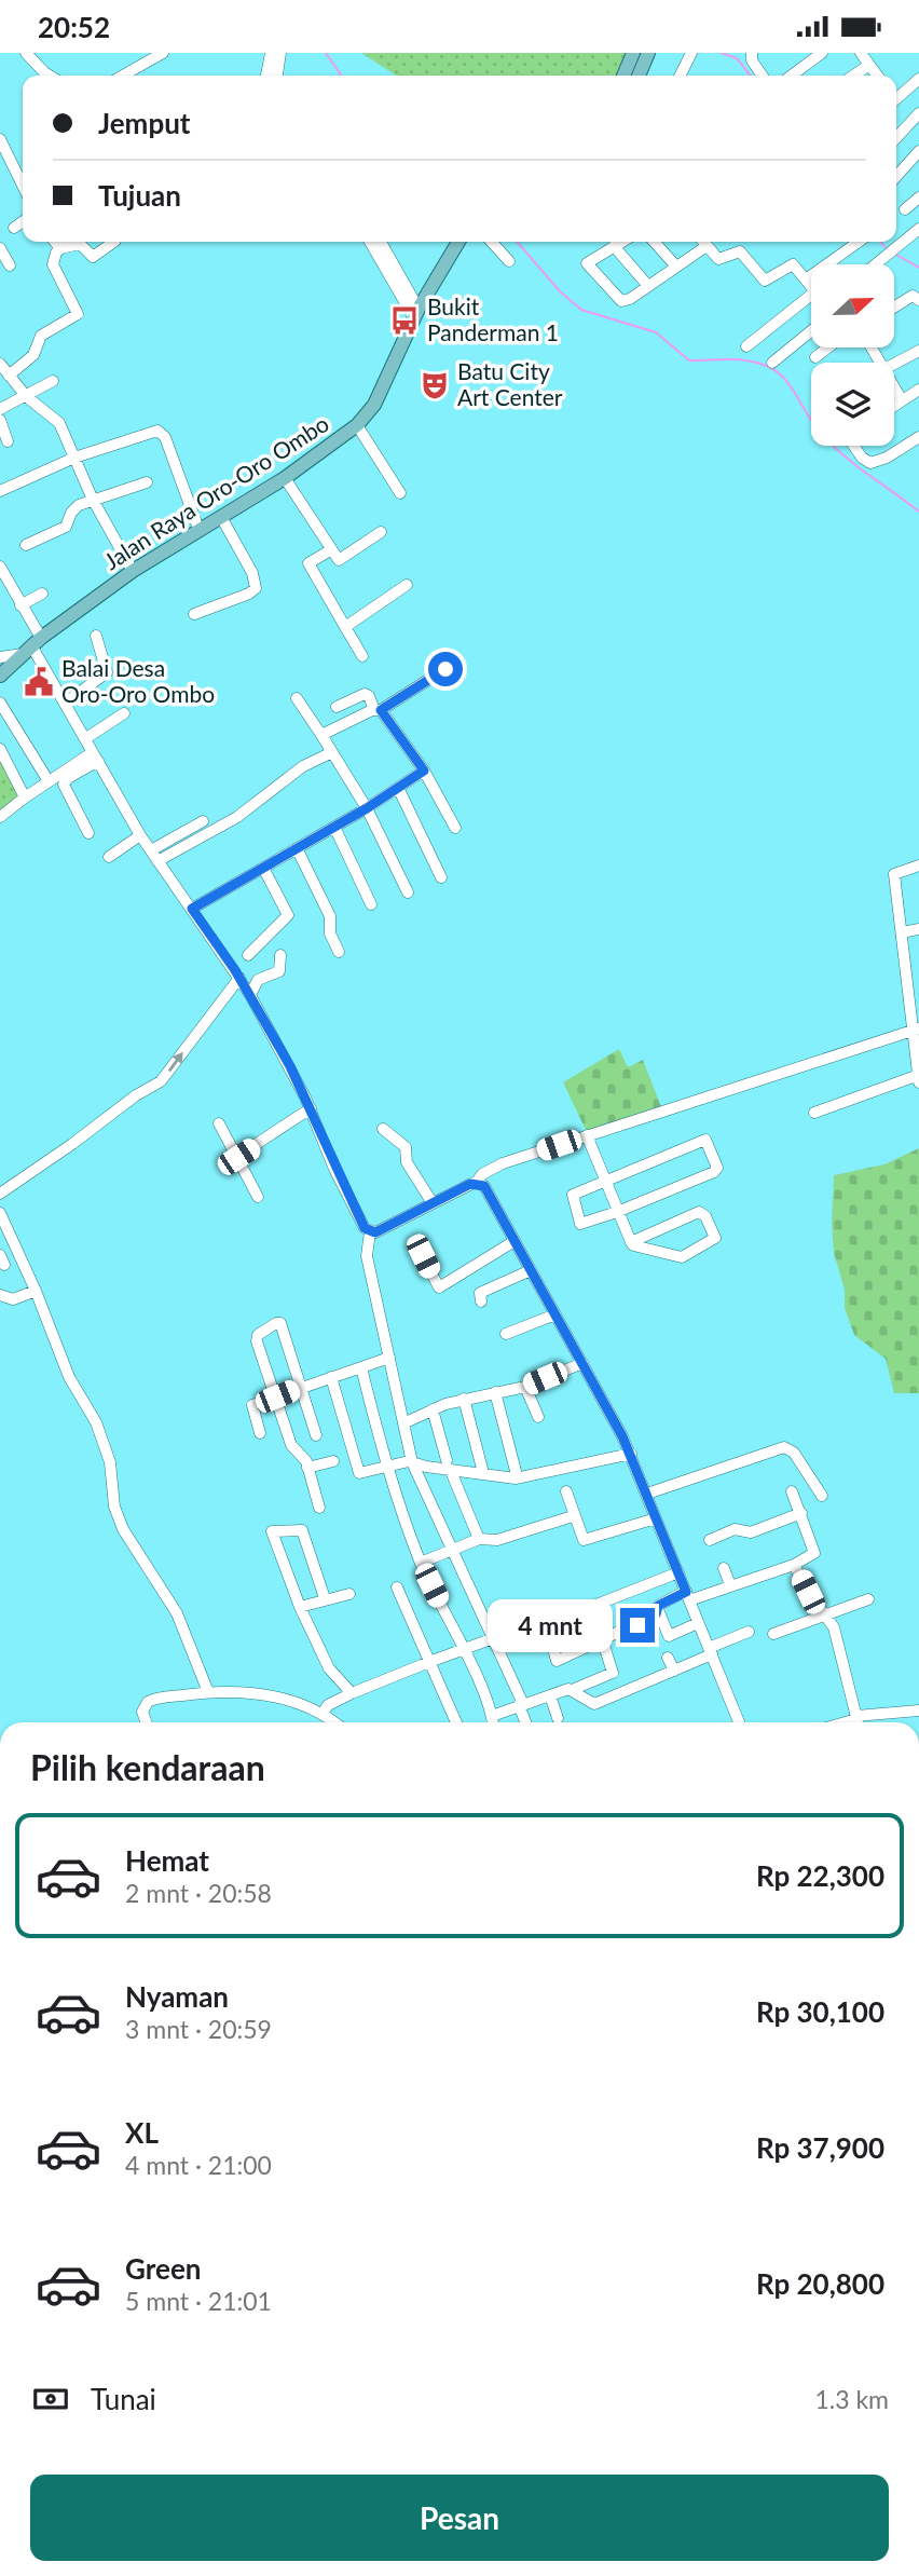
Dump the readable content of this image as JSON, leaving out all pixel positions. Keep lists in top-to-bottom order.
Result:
{
  "streets": {
    "main road": ["Jalan Raya Oro-Oro Ombo"]
  },
  "places": {
    "bus stop": ["Bukit Panderman 1"],
    "theatre": ["Batu City Art Center"],
    "public building": ["Balai Desa Oro-Oro Ombo"]
  },
  "north": "right",
  "page": {
    "status": "20:52",
    "banner": ["Jemput", "Tujuan"],
    "bubble": "4 mnt",
    "heading": "Pilih kendaraan",
    "list": [
      {
        "name": "Hemat",
        "note": "2 mnt · 20:58",
        "value": "Rp 22,300"
      },
      {
        "name": "Nyaman",
        "note": "3 mnt · 20:59",
        "value": "Rp 30,100"
      },
      {
        "name": "XL",
        "note": "4 mnt · 21:00",
        "value": "Rp 37,900"
      },
      {
        "name": "Green",
        "note": "5 mnt · 21:01",
        "value": "Rp 20,800"
      }
    ],
    "pay": ["Tunai", "1.3 km"],
    "buttons": "Pesan"
  }
}
